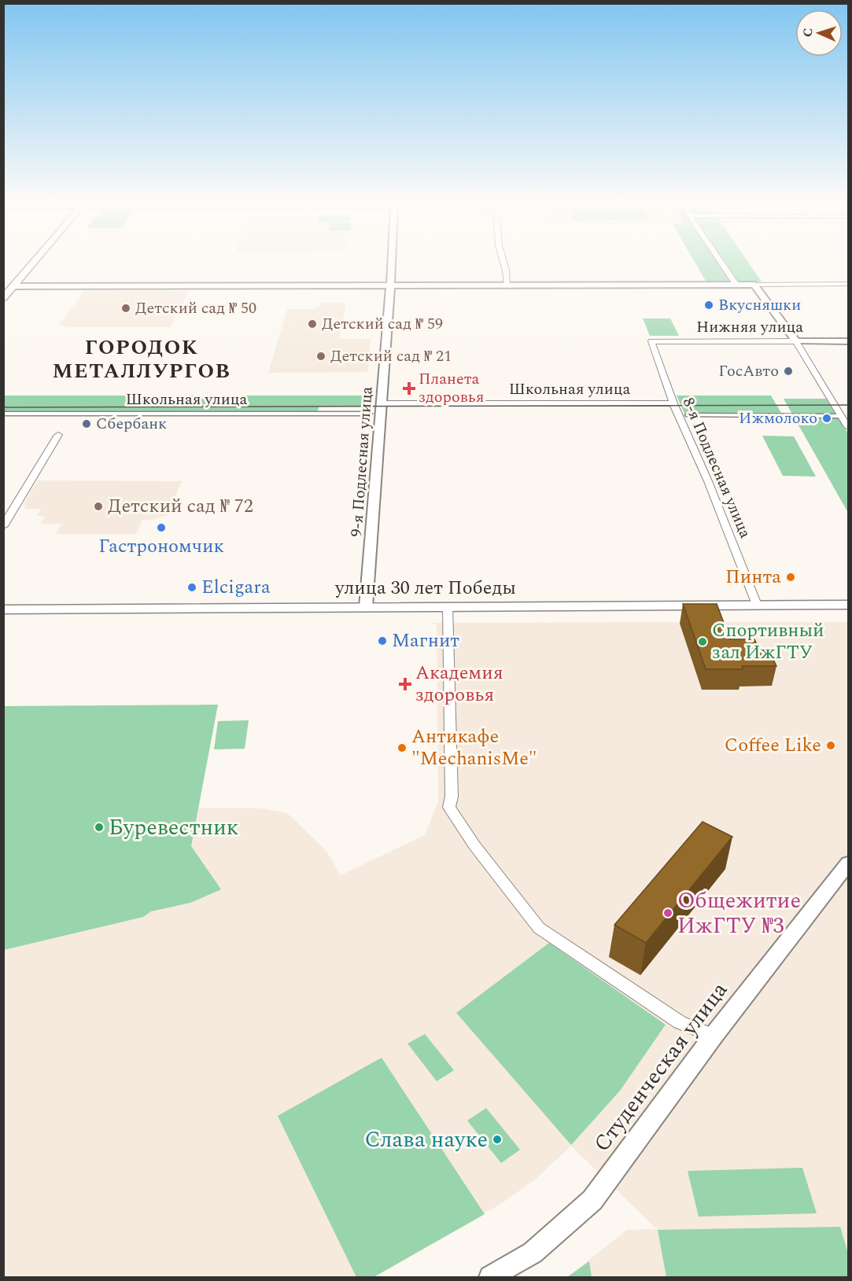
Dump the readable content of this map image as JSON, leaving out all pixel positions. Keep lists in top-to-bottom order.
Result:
{
  "streets": {
    "main road": ["улица 30 лет Победы"],
    "street": [
      "Нижняя улица",
      "Школьная улица",
      "9-я Подлесная улица",
      "8-я Подлесная улица",
      "Студенческая улица"
    ]
  },
  "crossings": [
    ["Нижняя улица", "8-я Подлесная улица"],
    ["Школьная улица", "9-я Подлесная улица"],
    ["Школьная улица", "8-я Подлесная улица"],
    ["9-я Подлесная улица", "улица 30 лет Победы"],
    ["8-я Подлесная улица", "улица 30 лет Победы"]
  ],
  "districts": ["ГОРОДОК МЕТАЛЛУРГОВ"],
  "places": {
    "other": [
      "Вкусняшки",
      "Детский сад № 50",
      "Детский сад № 59",
      "Детский сад № 21",
      "ГосАвто",
      "Ижмолоко",
      "Сбербанк",
      "Детский сад № 72",
      "Гастрономчик",
      "Пинта",
      "Elcigara",
      "Магнит",
      "Спортивный зал ИжГТУ",
      "Coffee Like",
      "Антикафе \"MechanisMe\"",
      "Буревестник",
      "Общежитие ИжГТУ №3",
      "Слава науке"
    ],
    "health": ["Планета здоровья", "Академия здоровья"]
  },
  "north": "left"
}
